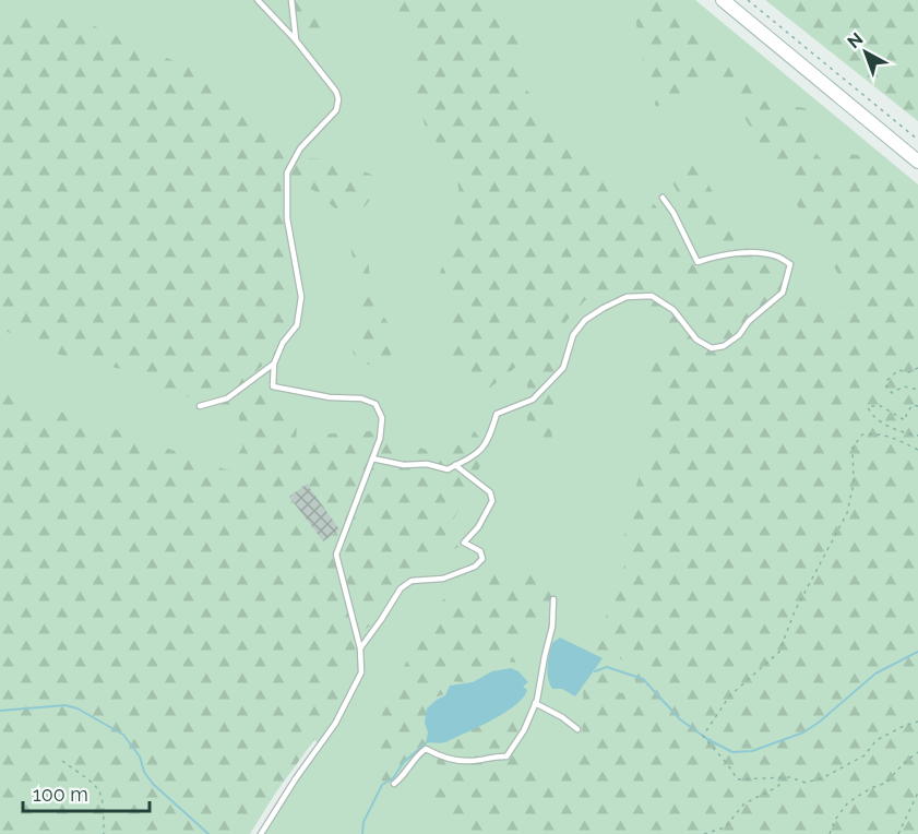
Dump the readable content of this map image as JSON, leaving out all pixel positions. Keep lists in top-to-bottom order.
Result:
{
  "scale_bar": "100 m",
  "north": "top left"
}
